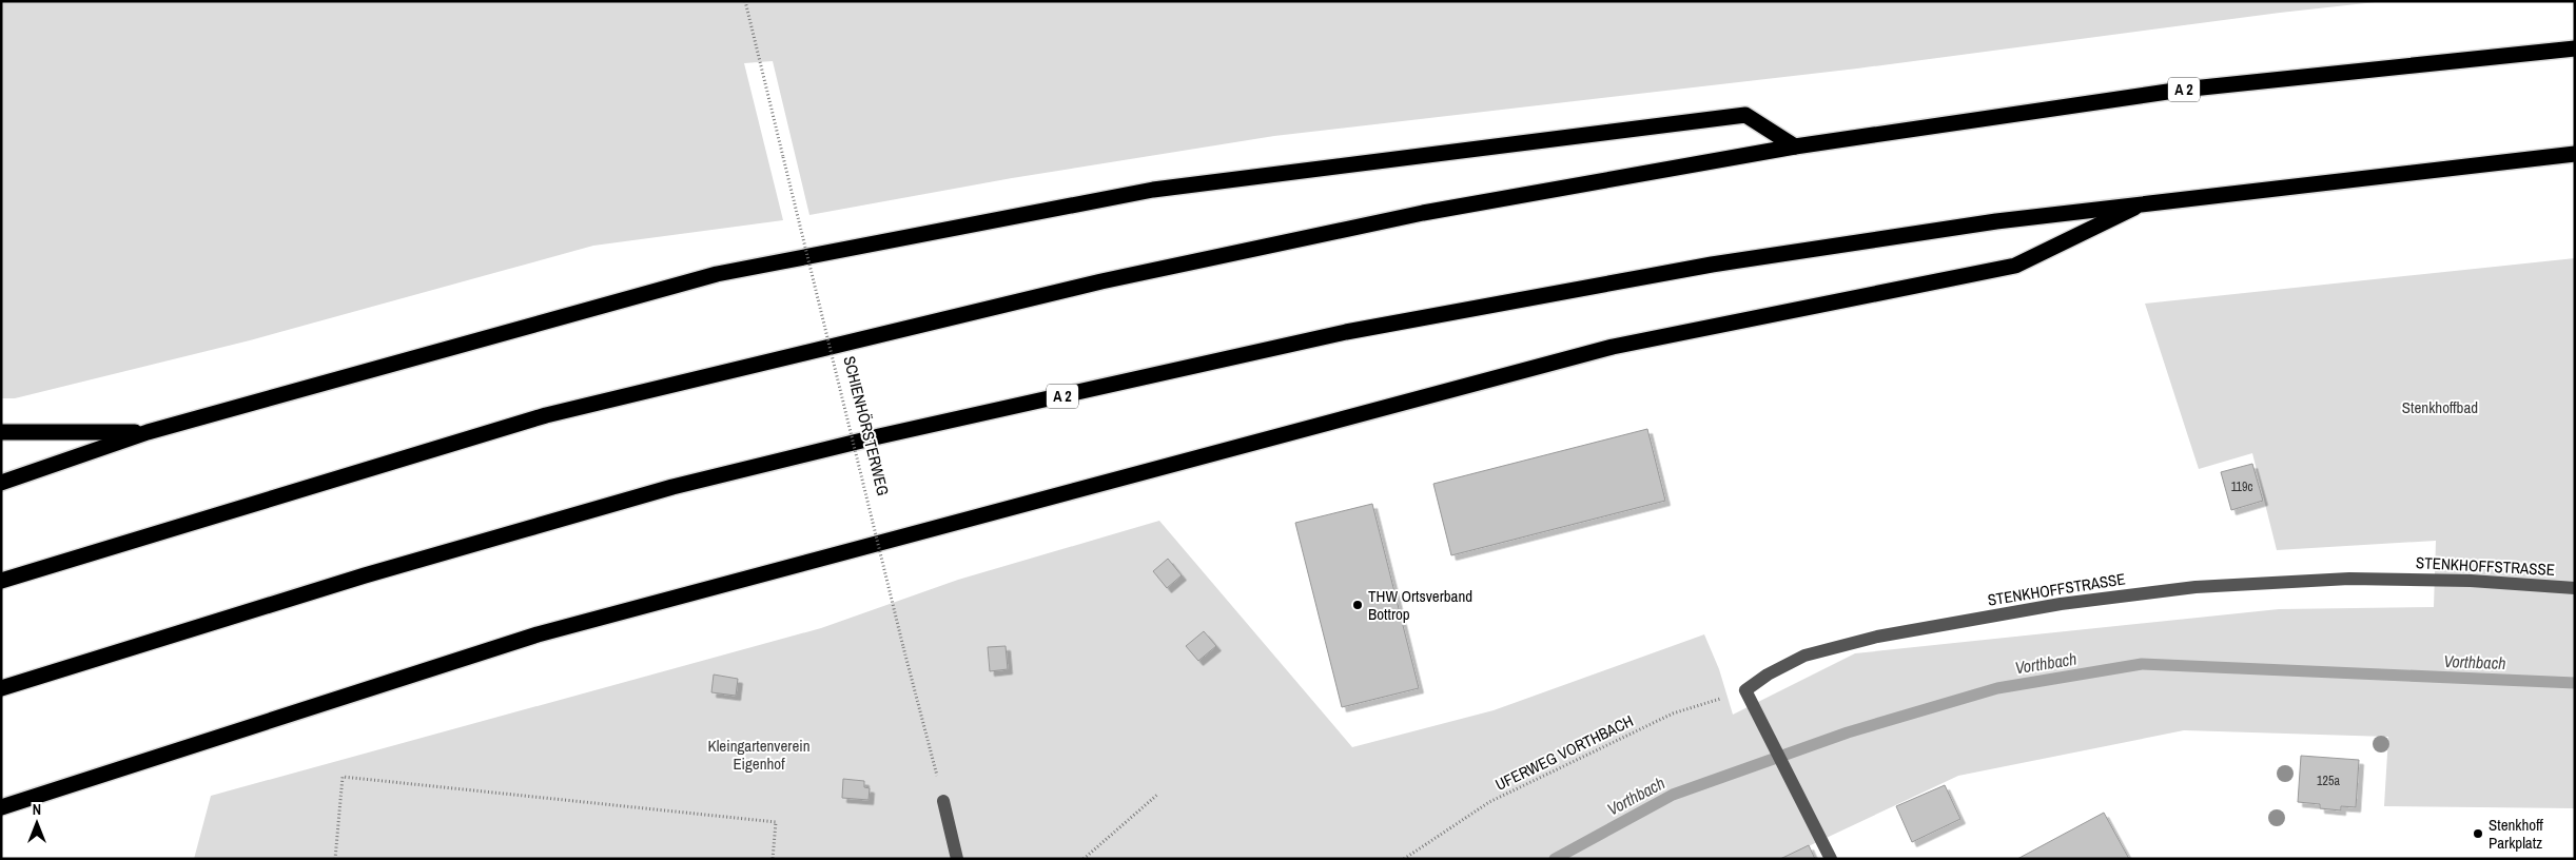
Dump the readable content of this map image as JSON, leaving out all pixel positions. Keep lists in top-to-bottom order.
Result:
{
  "streets": {
    "highway": ["A 2"],
    "lane": ["STENKHOFFSTRASSE"],
    "path": ["SCHIENHÖRSTERWEG", "UFERWEG VORTHBACH"]
  },
  "crossings": [
    ["STENKHOFFSTRASSE", "UFERWEG VORTHBACH"]
  ],
  "water": ["Vorthbach"],
  "parks": ["Stenkhoffbad", "Kleingartenverein Eigenhof"],
  "places": ["THW Ortsverband Bottrop", "Stenkhoff Parkplatz"],
  "house_numbers": ["119c", "125a"],
  "north": "top"
}
